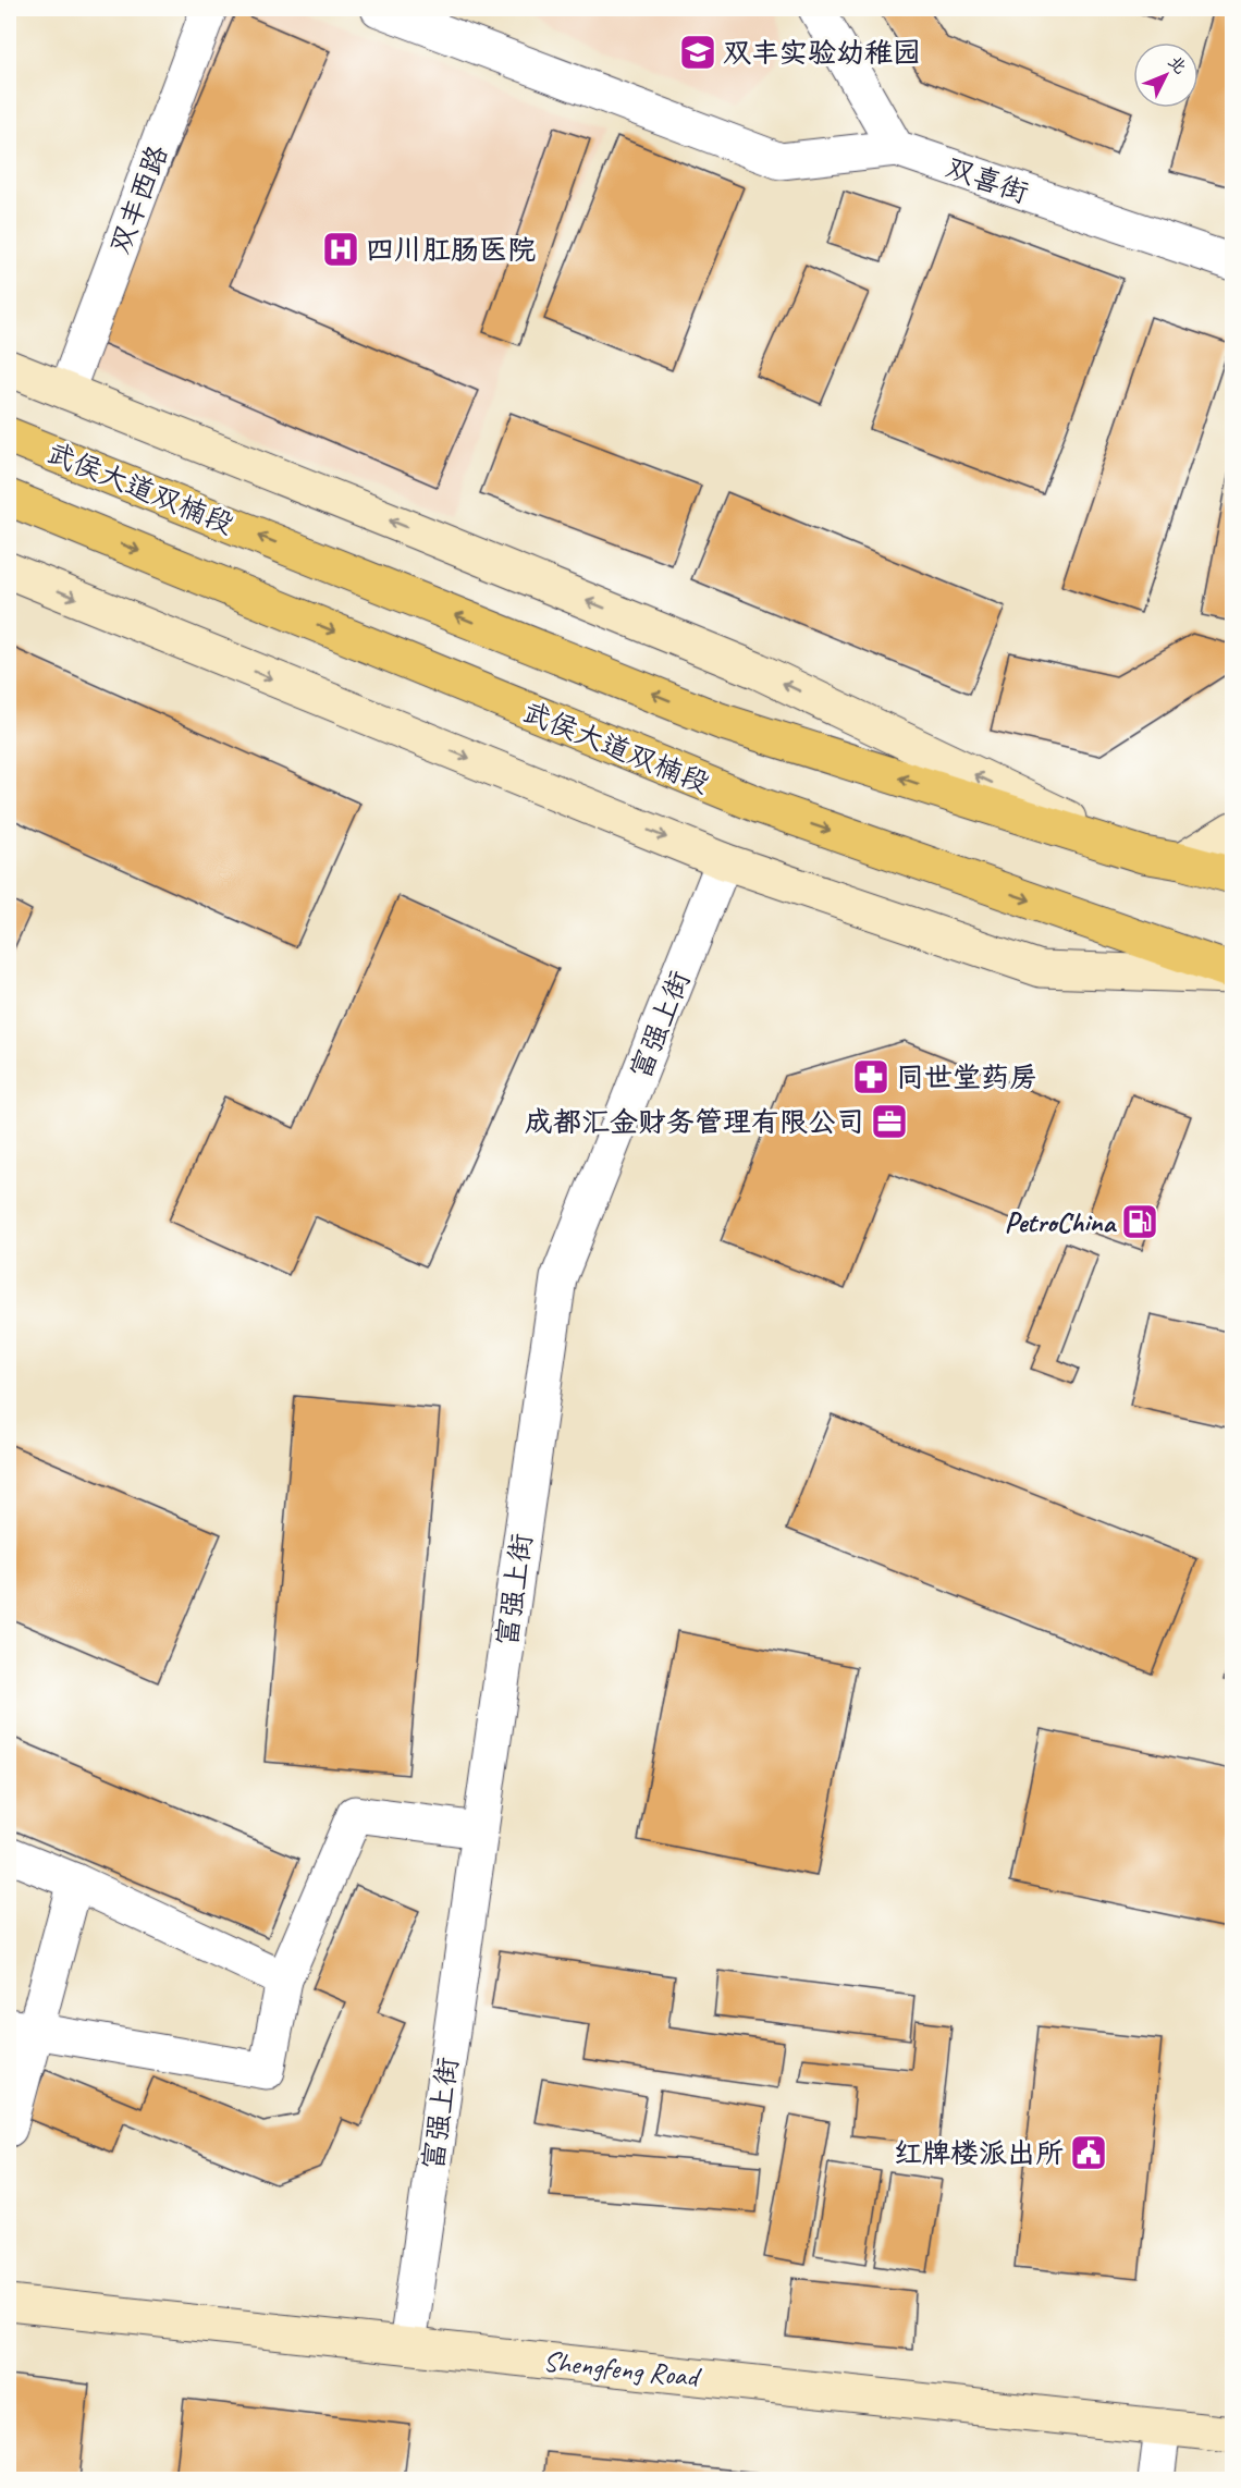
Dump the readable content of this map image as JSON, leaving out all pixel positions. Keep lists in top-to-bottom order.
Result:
{
  "streets": {
    "main road": ["武侯大道双楠段", "Shengfeng Road"],
    "street": ["双喜街", "双丰西路", "富强上街"]
  },
  "crossings": [
    ["富强上街", "Shengfeng Road"]
  ],
  "places": {
    "school or university": ["双丰实验幼稚园"],
    "hospital": ["四川肛肠医院"],
    "pharmacy": ["同世堂药房"],
    "office": ["成都汇金财务管理有限公司"],
    "fuel station": ["PetroChina"],
    "public building": ["红牌楼派出所"]
  },
  "north": "top right"
}
